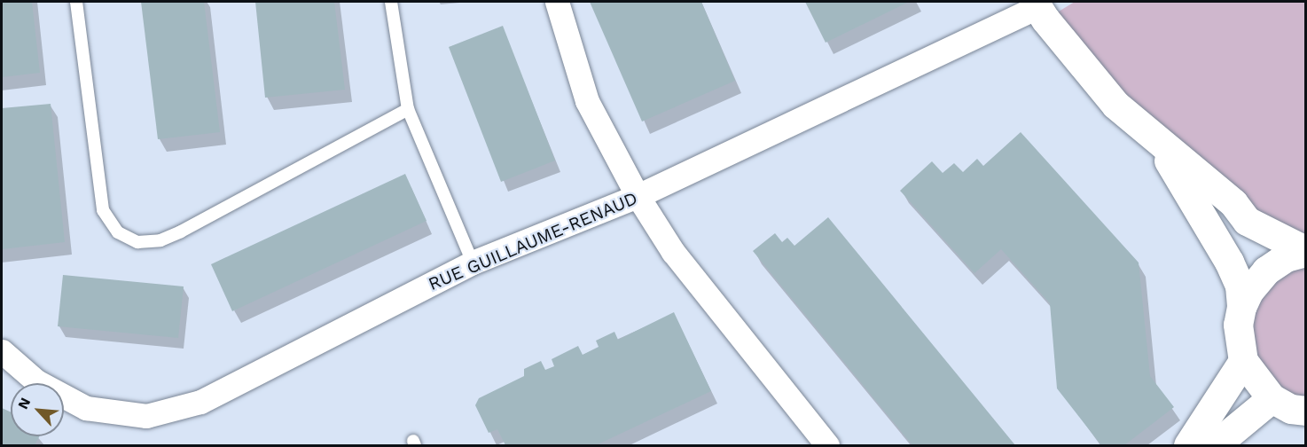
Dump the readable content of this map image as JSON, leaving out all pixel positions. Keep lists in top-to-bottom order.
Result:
{
  "streets": {
    "street": ["RUE GUILLAUME-RENAUD"]
  },
  "north": "top left"
}
